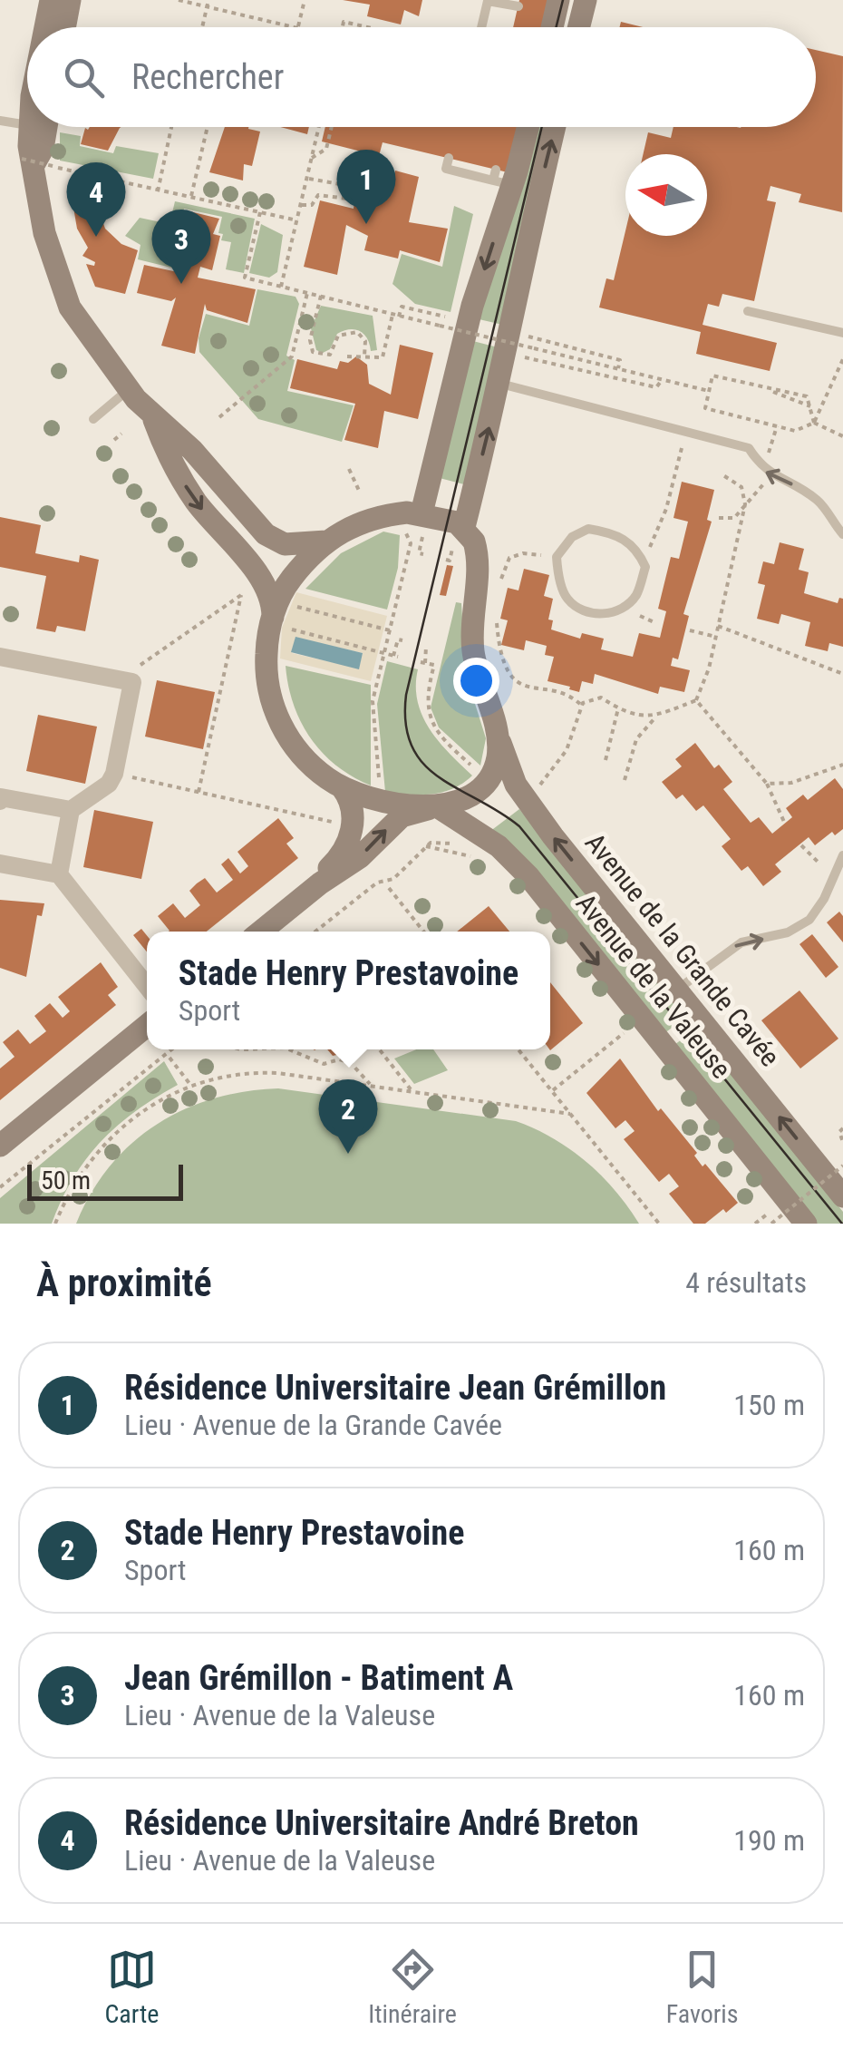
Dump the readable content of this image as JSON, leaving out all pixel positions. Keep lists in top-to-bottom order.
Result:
{
  "streets": {
    "main road": ["Avenue de la Grande Cavée", "Avenue de la Valeuse"]
  },
  "crossings": [
    ["Avenue de la Grande Cavée", "Avenue de la Valeuse"]
  ],
  "one_way": ["Avenue de la Grande Cavée", "Avenue de la Valeuse"],
  "scale_bar": "50 m",
  "north": "left",
  "page": {
    "search": "Rechercher",
    "pins": [
      "1",
      "4",
      "3",
      "2"
    ],
    "popup": ["Stade Henry Prestavoine", "Sport"],
    "scale": "50 m",
    "heading": ["À proximité", "4 résultats"],
    "list": [
      {
        "mark": "1",
        "name": "Résidence Universitaire Jean Grémillon",
        "note": "Lieu · Avenue de la Grande Cavée",
        "value": "150 m"
      },
      {
        "mark": "2",
        "name": "Stade Henry Prestavoine",
        "note": "Sport",
        "value": "160 m"
      },
      {
        "mark": "3",
        "name": "Jean Grémillon - Batiment A",
        "note": "Lieu · Avenue de la Valeuse",
        "value": "160 m"
      },
      {
        "mark": "4",
        "name": "Résidence Universitaire André Breton",
        "note": "Lieu · Avenue de la Valeuse",
        "value": "190 m"
      }
    ],
    "nav": ["Carte", "Itinéraire", "Favoris"]
  }
}
